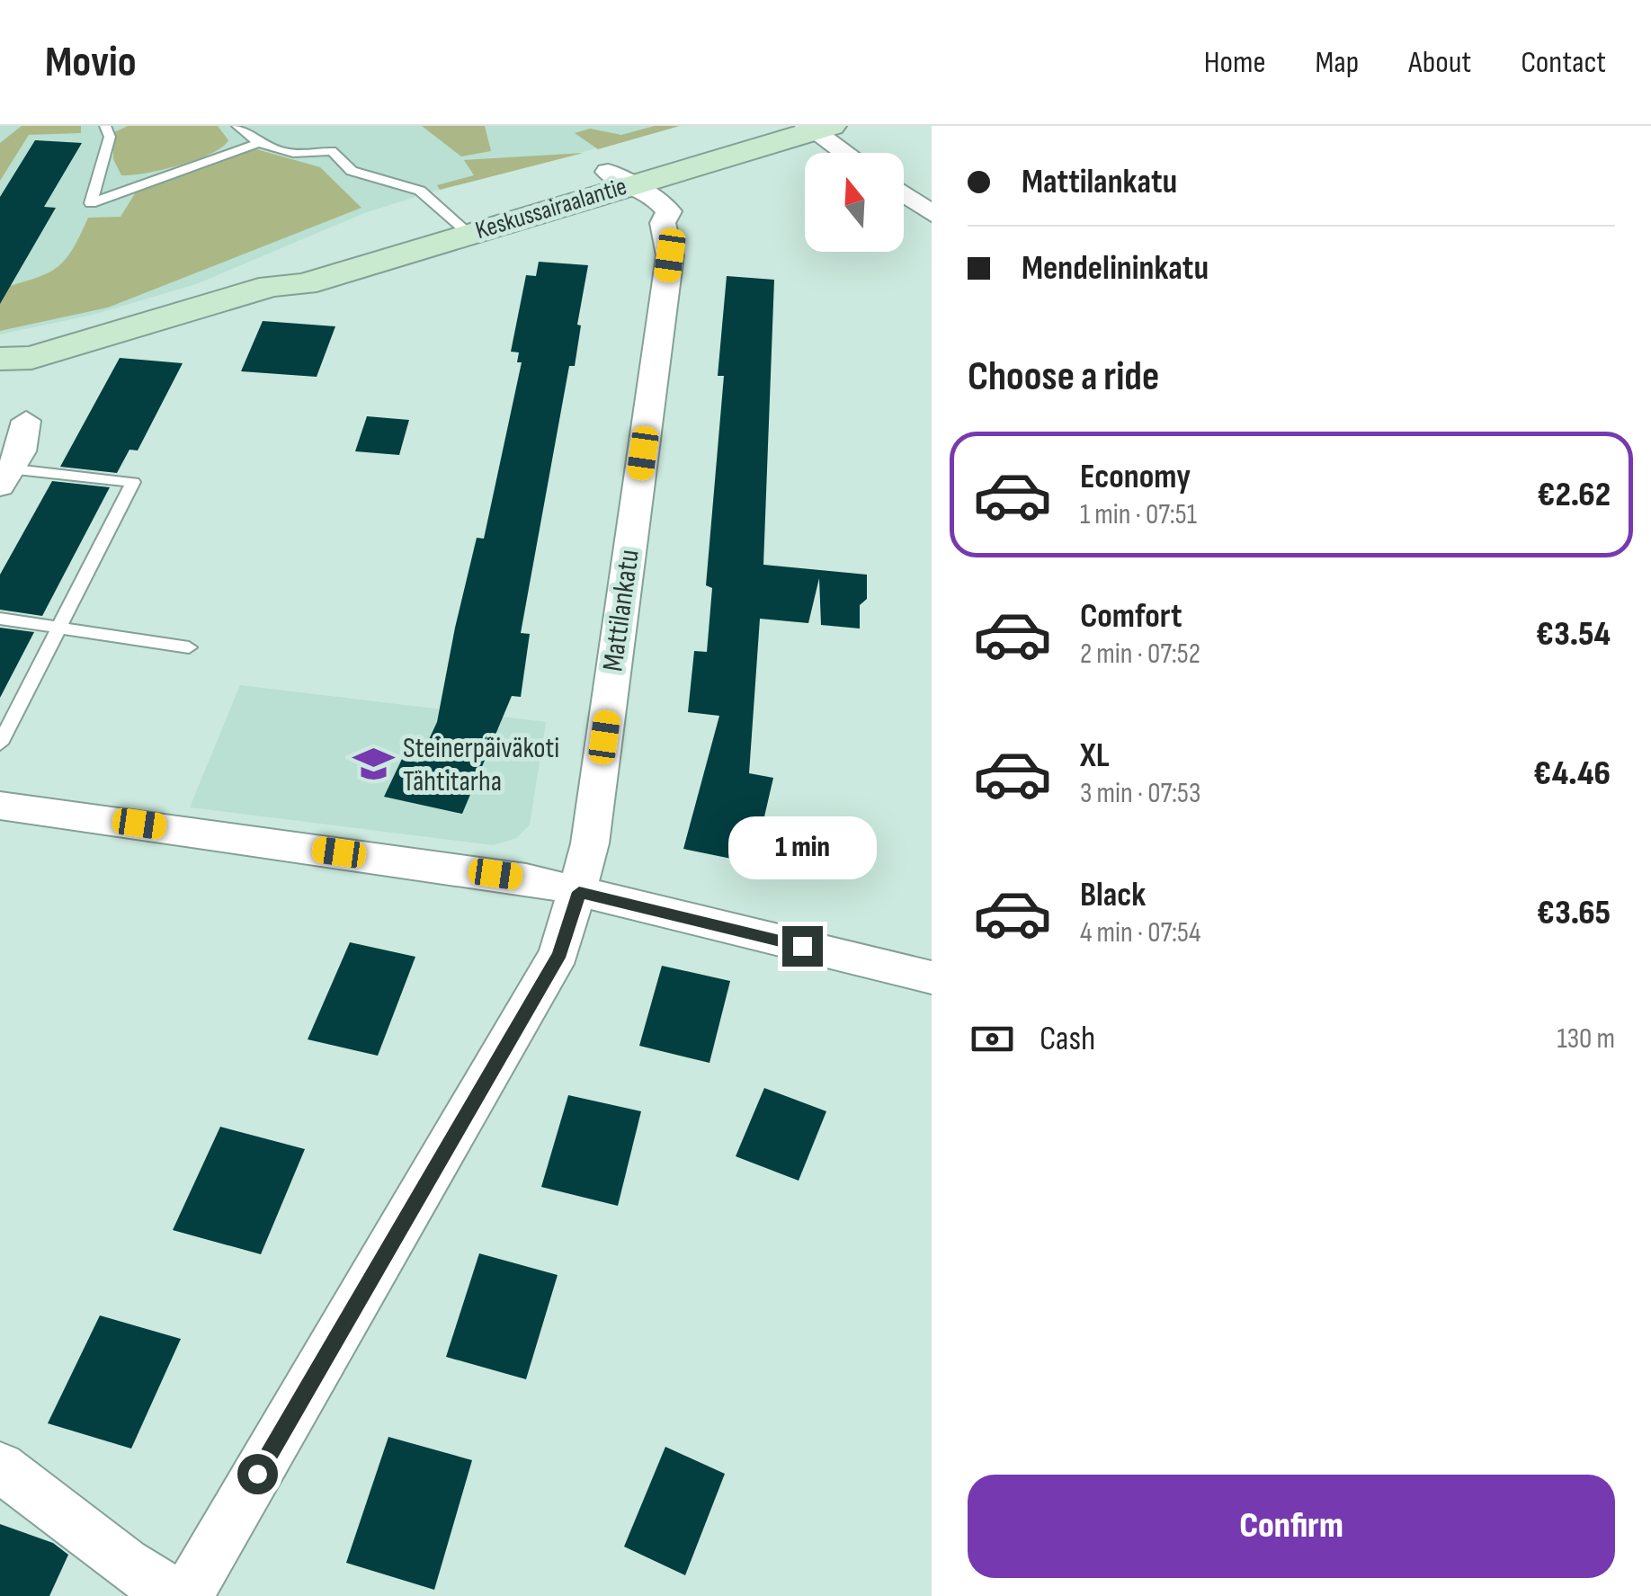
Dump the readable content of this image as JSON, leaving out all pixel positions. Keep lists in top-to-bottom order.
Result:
{
  "streets": {
    "main road": ["Keskussairaalantie"],
    "street": ["Mattilankatu"]
  },
  "crossings": [
    ["Keskussairaalantie", "Mattilankatu"]
  ],
  "places": {
    "school or university": ["Steinerpäiväkoti Tähtitarha"]
  },
  "north": "top",
  "page": {
    "header": "Movio",
    "nav": [
      "Home",
      "Map",
      "About",
      "Contact"
    ],
    "banner": ["Mattilankatu", "Mendelininkatu"],
    "heading": "Choose a ride",
    "list": [
      {
        "name": "Economy",
        "note": "1 min · 07:51",
        "value": "€2.62"
      },
      {
        "name": "Comfort",
        "note": "2 min · 07:52",
        "value": "€3.54"
      },
      {
        "name": "XL",
        "note": "3 min · 07:53",
        "value": "€4.46"
      },
      {
        "name": "Black",
        "note": "4 min · 07:54",
        "value": "€3.65"
      }
    ],
    "bubble": "1 min",
    "pay": ["Cash", "130 m"],
    "buttons": "Confirm"
  }
}
